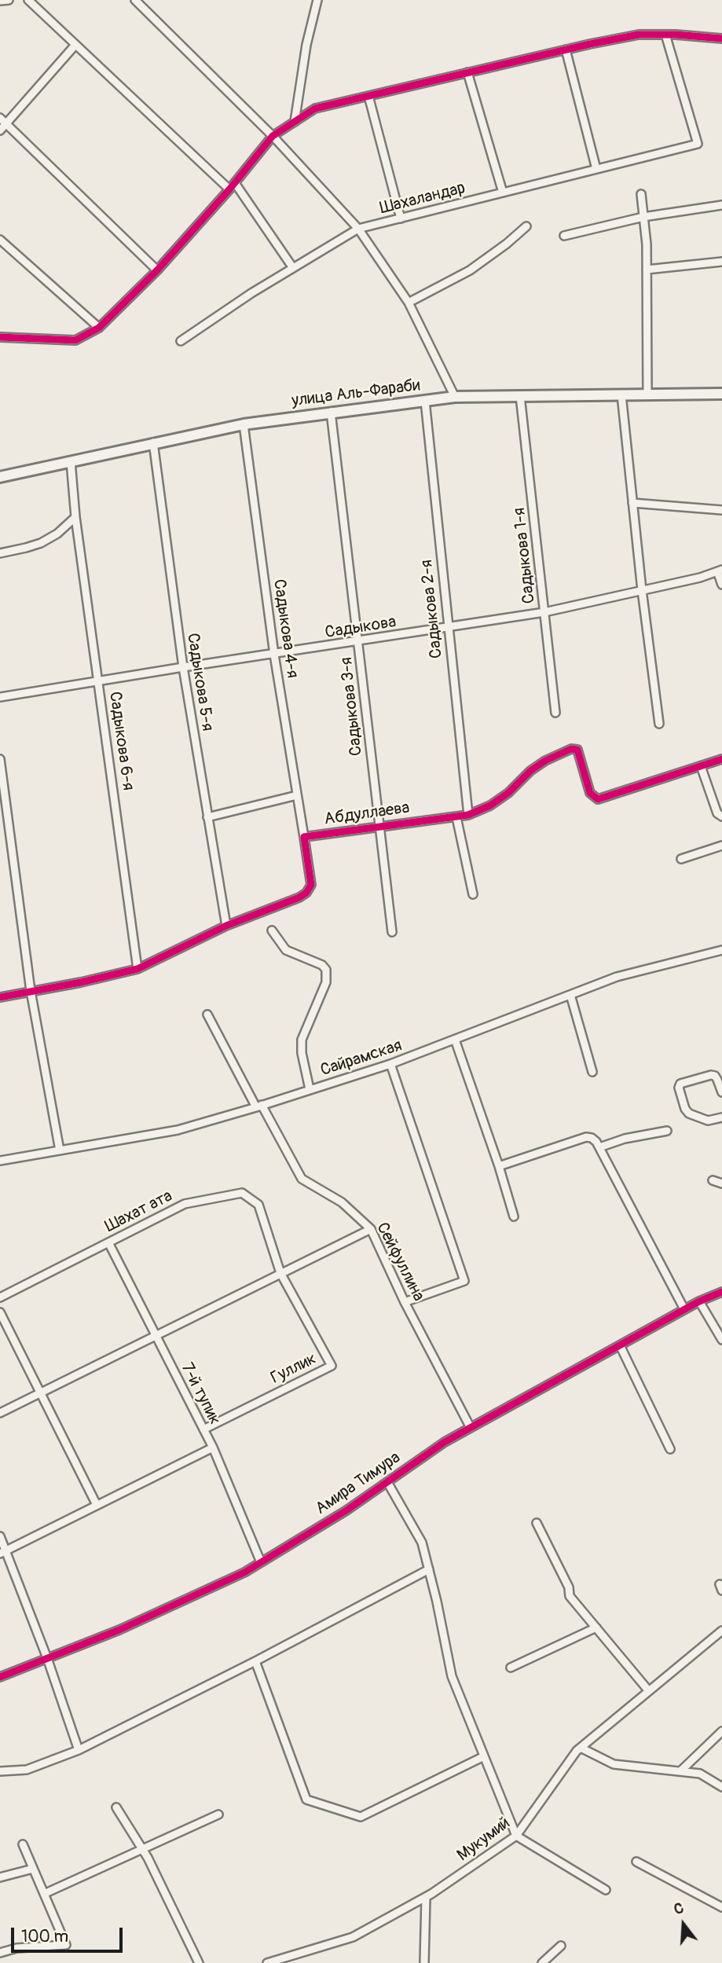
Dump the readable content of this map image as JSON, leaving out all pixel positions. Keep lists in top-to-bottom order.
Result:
{
  "streets": {
    "main road": ["улица Аль-Фараби"],
    "street": [
      "Шахаландар",
      "Садыкова 1-я",
      "Садыкова 2-я",
      "Садыкова",
      "Садыкова 4-я",
      "Садыкова 5-я",
      "Садыкова 3-я",
      "Садыкова 6-я",
      "Абдуллаева",
      "Сайрамская",
      "Шахат ата",
      "Сейфуллина",
      "Гуллик",
      "7-й тупик",
      "Амира Тимура",
      "Мукумий"
    ]
  },
  "crossings": [
    ["улица Аль-Фараби", "Садыкова 1-я"],
    ["улица Аль-Фараби", "Садыкова 2-я"],
    ["улица Аль-Фараби", "Садыкова 4-я"],
    ["улица Аль-Фараби", "Садыкова 5-я"],
    ["улица Аль-Фараби", "Садыкова 3-я"],
    ["улица Аль-Фараби", "Садыкова 6-я"],
    ["Садыкова 1-я", "Садыкова"],
    ["Садыкова 2-я", "Садыкова"],
    ["Садыкова 2-я", "Абдуллаева"],
    ["Садыкова", "Садыкова 4-я"],
    ["Садыкова", "Садыкова 5-я"],
    ["Садыкова", "Садыкова 3-я"],
    ["Садыкова", "Садыкова 6-я"],
    ["Садыкова 4-я", "Абдуллаева"],
    ["Садыкова 5-я", "Абдуллаева"],
    ["Садыкова 3-я", "Абдуллаева"],
    ["Садыкова 6-я", "Абдуллаева"],
    ["Сайрамская", "Сейфуллина"],
    ["Шахат ата", "Гуллик"],
    ["Шахат ата", "7-й тупик"],
    ["Сейфуллина", "Амира Тимура"],
    ["Гуллик", "7-й тупик"],
    ["7-й тупик", "Амира Тимура"]
  ],
  "scale_bar": "100 m",
  "north": "top"
}
